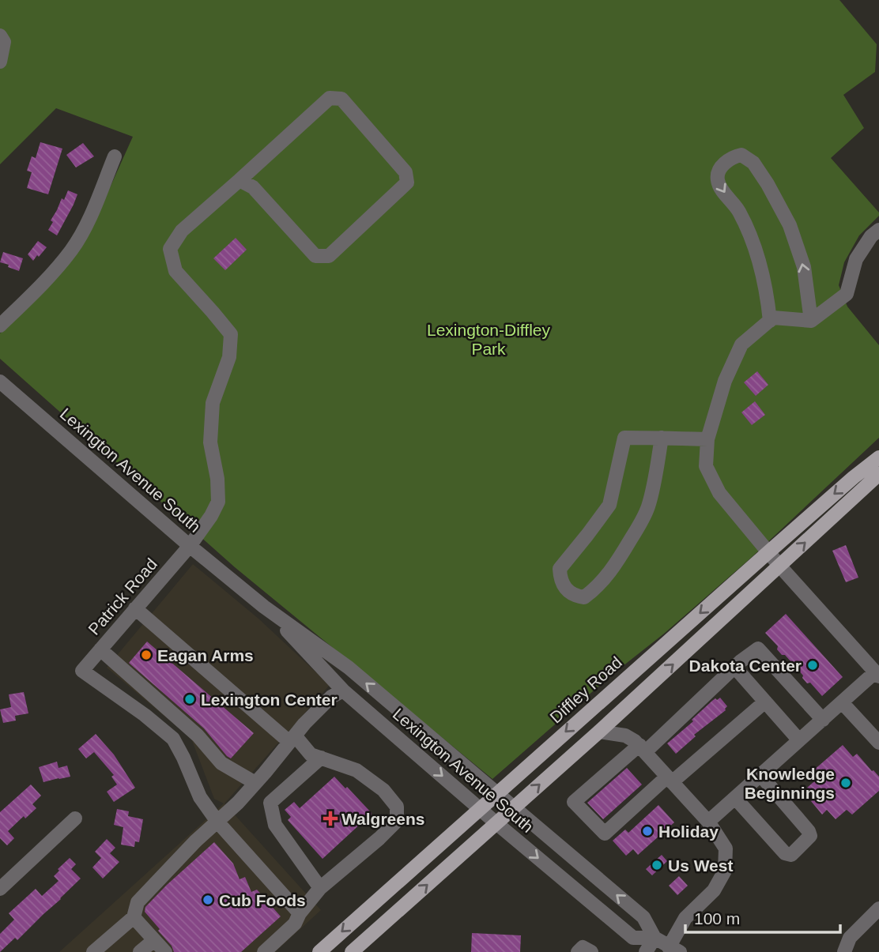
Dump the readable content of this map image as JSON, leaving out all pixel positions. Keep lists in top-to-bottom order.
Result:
{
  "streets": {
    "main road": ["Diffley Road"],
    "street": ["Lexington Avenue South", "Patrick Road"]
  },
  "crossings": [
    ["Lexington Avenue South", "Patrick Road"],
    ["Lexington Avenue South", "Diffley Road"]
  ],
  "parks": ["Lexington-Diffley Park"],
  "places": {
    "other": [
      "Eagan Arms",
      "Dakota Center",
      "Lexington Center",
      "Knowledge Beginnings",
      "Holiday",
      "Us West",
      "Cub Foods"
    ],
    "health": ["Walgreens"]
  },
  "scale_bar": "100 m"
}
